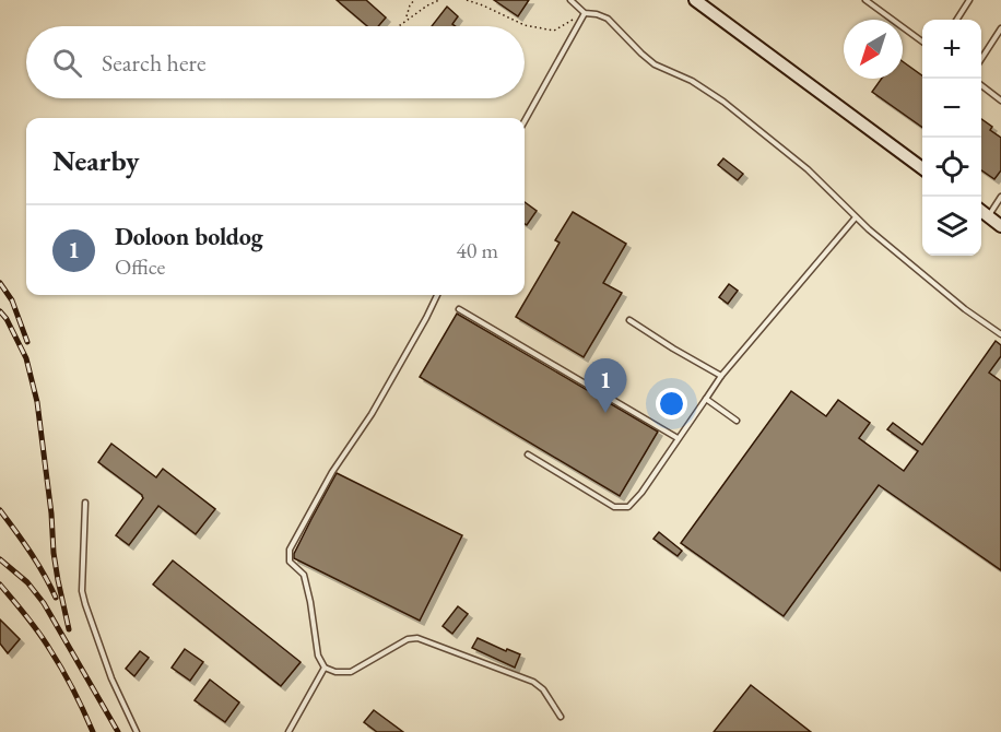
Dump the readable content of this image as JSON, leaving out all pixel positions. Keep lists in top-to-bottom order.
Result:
{
  "north": "bottom left",
  "page": {
    "map_buttons": ["+", "−"],
    "search": "Search here",
    "heading": "Nearby",
    "list": [
      {
        "mark": "1",
        "name": "Doloon boldog",
        "note": "Office",
        "value": "40 m"
      }
    ],
    "pins": "1"
  }
}
